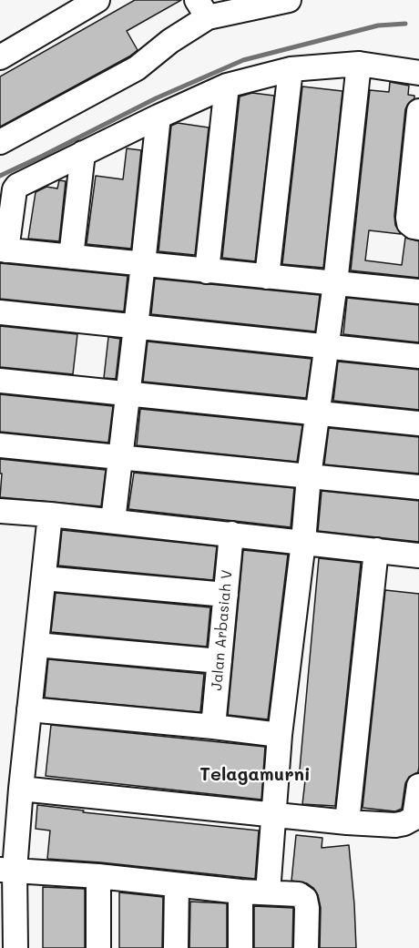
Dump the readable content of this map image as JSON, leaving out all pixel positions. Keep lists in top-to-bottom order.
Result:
{
  "streets": {
    "street": ["Jalan Arbasiah V"]
  },
  "districts": ["Telagamurni"]
}
